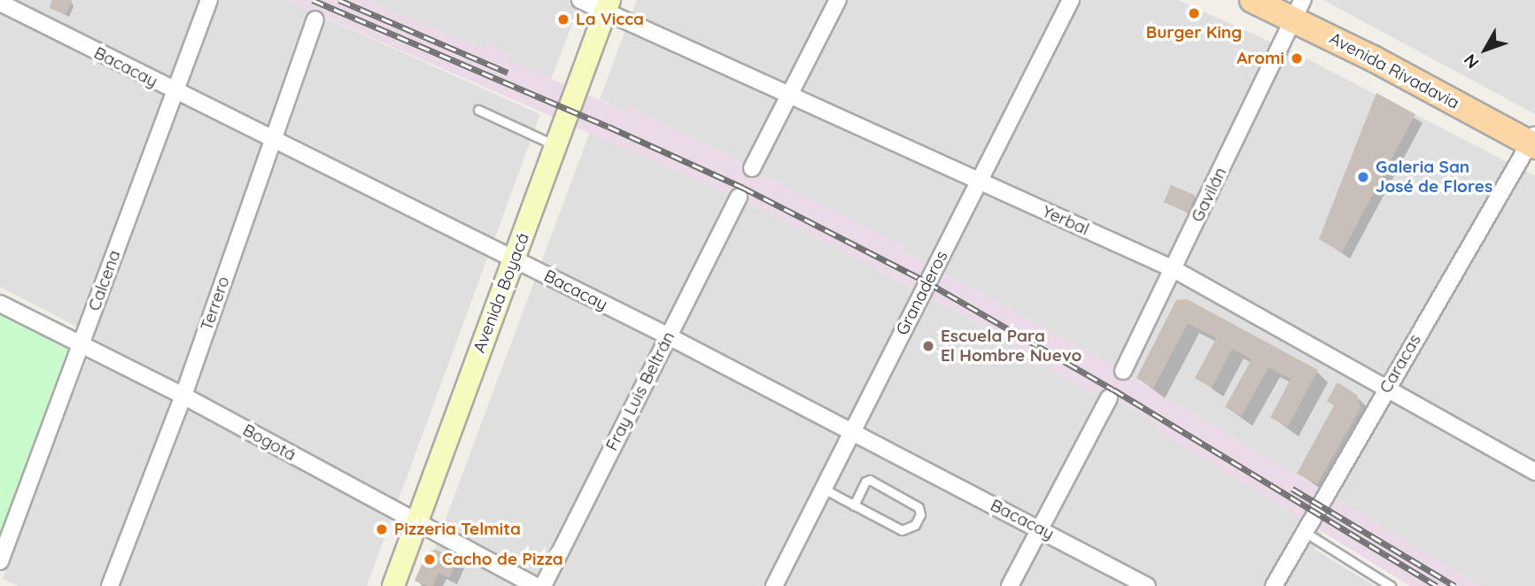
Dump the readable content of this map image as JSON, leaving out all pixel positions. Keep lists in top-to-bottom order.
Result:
{
  "streets": {
    "main road": ["Avenida Rivadavia", "Avenida Boyacá"],
    "street": [
      "Bacacay",
      "Gavilán",
      "Yerbal",
      "Calcena",
      "Granaderos",
      "Terrero",
      "Caracas",
      "Fray Luis Beltrán",
      "Bogotá"
    ]
  },
  "crossings": [
    ["Bacacay", "Calcena"],
    ["Bacacay", "Avenida Boyacá"],
    ["Bacacay", "Granaderos"],
    ["Bacacay", "Terrero"],
    ["Bacacay", "Fray Luis Beltrán"],
    ["Avenida Rivadavia", "Gavilán"],
    ["Avenida Rivadavia", "Caracas"],
    ["Gavilán", "Yerbal"],
    ["Yerbal", "Avenida Boyacá"],
    ["Yerbal", "Granaderos"],
    ["Yerbal", "Caracas"],
    ["Calcena", "Bogotá"],
    ["Avenida Boyacá", "Bogotá"],
    ["Terrero", "Bogotá"]
  ],
  "places": [
    "Burger King",
    "La Vicca",
    "Aromi",
    "Galeria San José de Flores",
    "Escuela Para El Hombre Nuevo",
    "Pizzeria Telmita",
    "Cacho de Pizza"
  ],
  "north": "bottom left"
}
